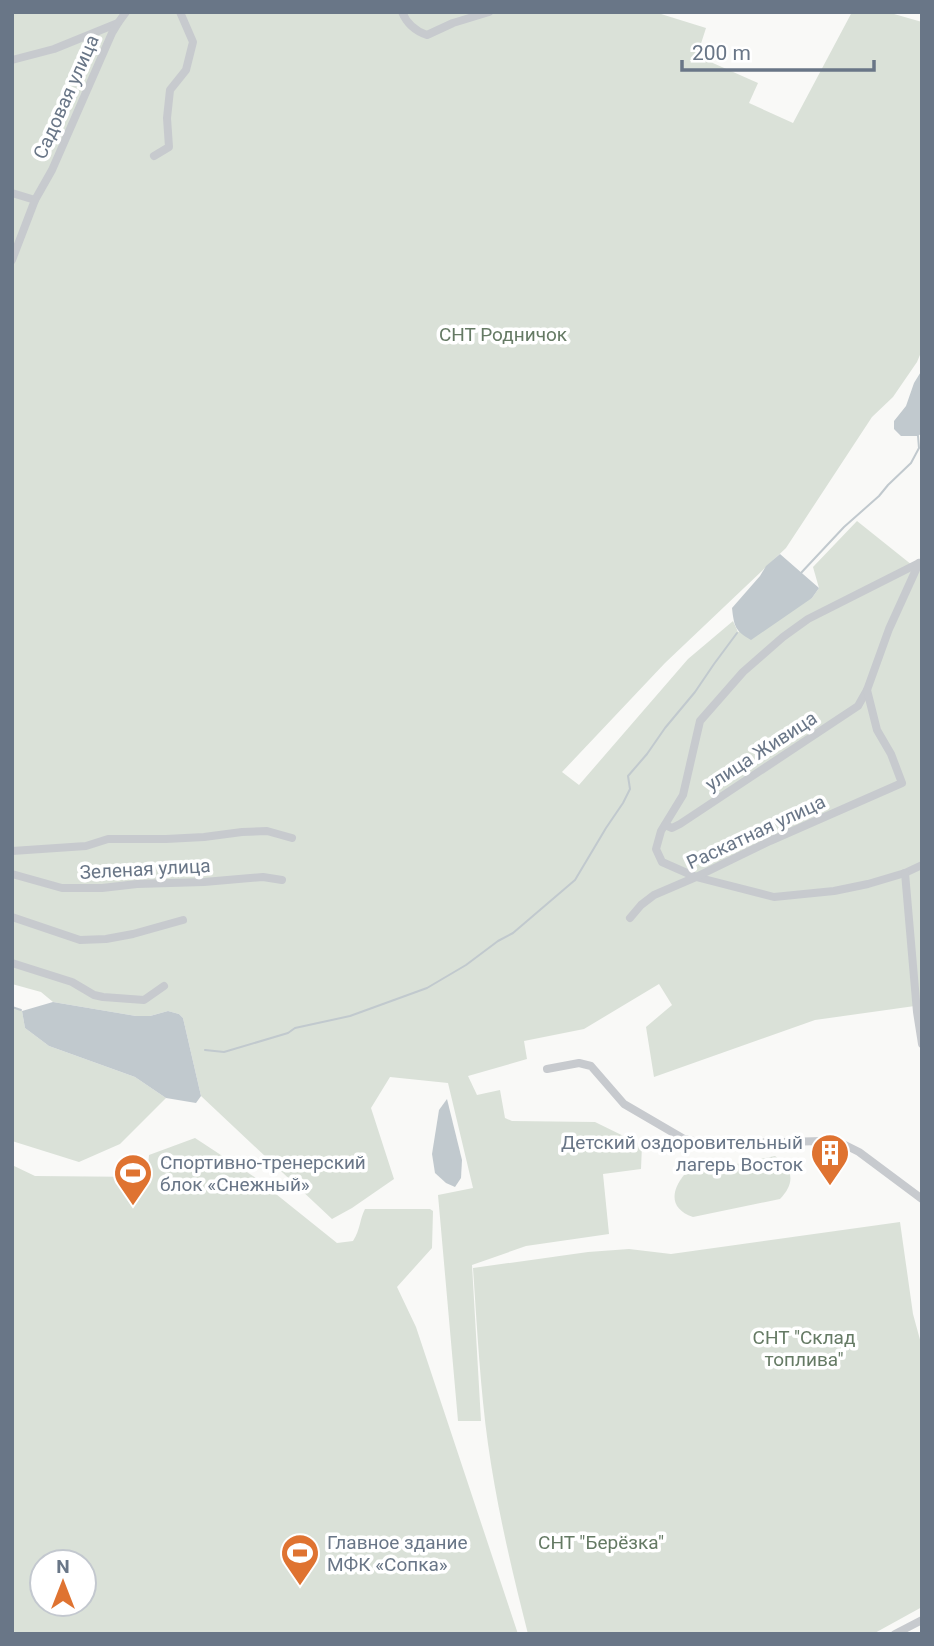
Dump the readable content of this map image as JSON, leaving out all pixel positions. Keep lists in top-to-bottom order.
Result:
{
  "streets": {
    "street": [
      "Садовая улица",
      "улица Живица",
      "Раскатная улица",
      "Зеленая улица"
    ]
  },
  "crossings": [
    ["улица Живица", "Раскатная улица"]
  ],
  "parks": ["СНТ Родничок", "СНТ \"Склад топлива\"", "СНТ \"Берёзка\""],
  "places": {
    "building": ["Детский оздоровительный лагерь Восток"],
    "sports": ["Спортивно-тренерский блок «Снежный»", "Главное здание МФК «Сопка»"]
  },
  "scale_bar": "200 m",
  "north": "top"
}
